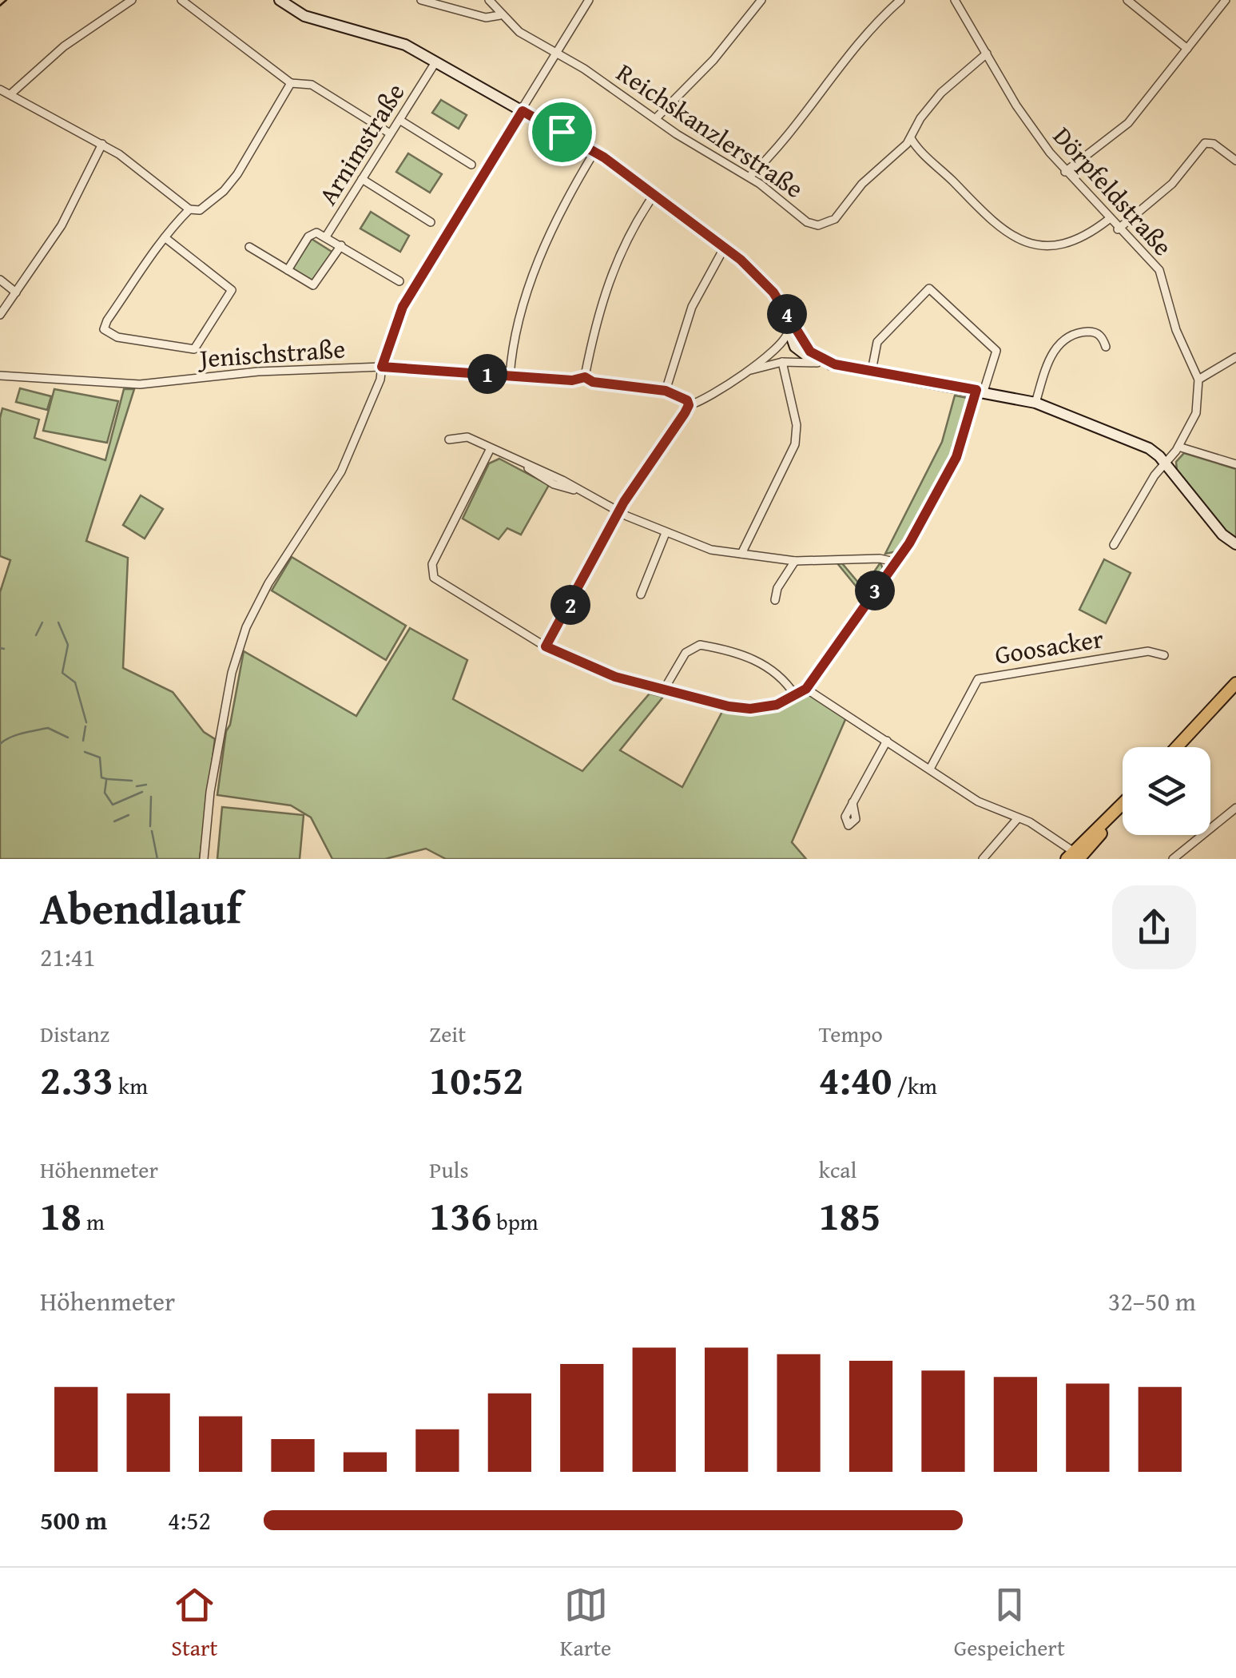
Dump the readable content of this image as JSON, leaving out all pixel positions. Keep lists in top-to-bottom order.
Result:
{
  "streets": {
    "street": [
      "Reichskanzlerstraße",
      "Arnimstraße",
      "Dörpfeldstraße",
      "Jenischstraße",
      "Goosacker"
    ]
  },
  "crossings": [
    ["Reichskanzlerstraße", "Dörpfeldstraße"]
  ],
  "page": {
    "pins": [
      "4",
      "1",
      "3",
      "2"
    ],
    "heading": ["Abendlauf", "21:41"],
    "stats": [
      ["Distanz", "2.33 km"],
      ["Zeit", "10:52"],
      ["Tempo", "4:40 /km"],
      ["Höhenmeter", "18 m"],
      ["Puls", "136 bpm"],
      ["kcal", "185"]
    ],
    "chart": ["Höhenmeter", "32–50 m"],
    "list": [
      {
        "name": "500 m",
        "note": "4:52"
      }
    ],
    "tabs": ["Start", "Karte", "Gespeichert"]
  }
}
